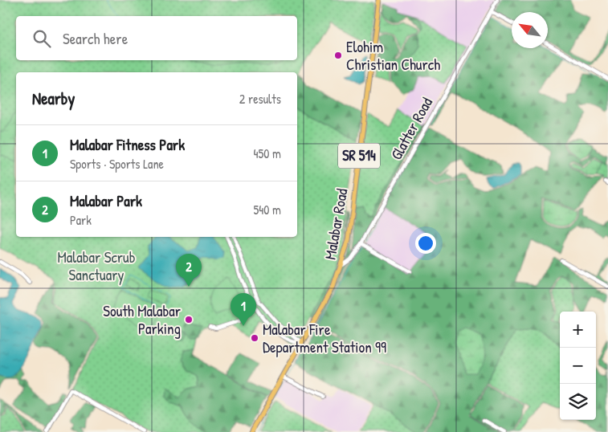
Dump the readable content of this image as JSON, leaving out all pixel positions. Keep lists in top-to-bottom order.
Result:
{
  "streets": {
    "main road": ["SR 514", "Malabar Road"],
    "street": ["Glatter Road"]
  },
  "crossings": [
    ["Glatter Road", "Malabar Road"]
  ],
  "parks": ["Malabar Scrub Sanctuary"],
  "places": ["Elohim Christian Church", "South Malabar Parking", "Malabar Fire Department Station 99"],
  "north": "top left",
  "page": {
    "search": "Search here",
    "heading": ["Nearby", "2 results"],
    "list": [
      {
        "mark": "1",
        "name": "Malabar Fitness Park",
        "note": "Sports · Sports Lane",
        "value": "450 m"
      },
      {
        "mark": "2",
        "name": "Malabar Park",
        "note": "Park",
        "value": "540 m"
      }
    ],
    "pins": ["2", "1"],
    "map_buttons": ["+", "−"]
  }
}
